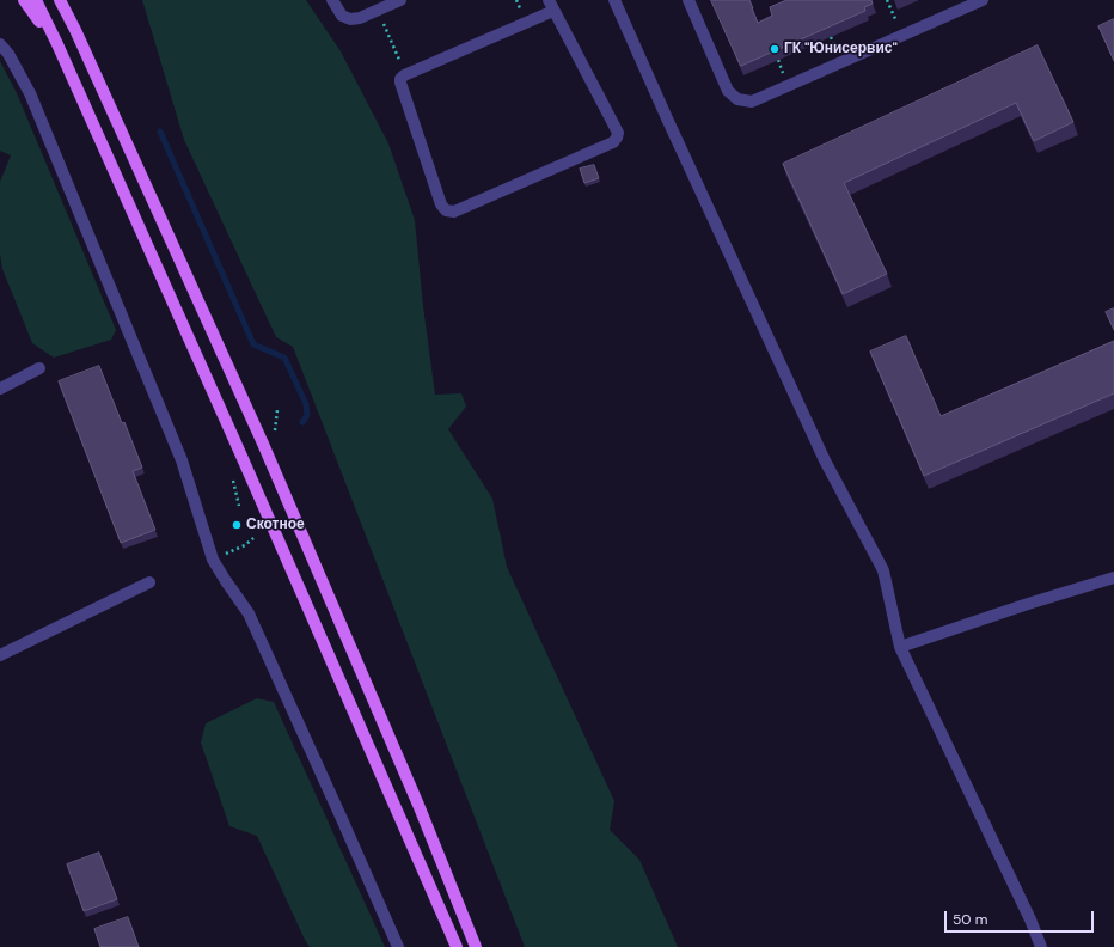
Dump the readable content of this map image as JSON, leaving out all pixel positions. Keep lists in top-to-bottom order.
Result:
{
  "places": ["ГК \"Юнисервис\"", "Скотное"],
  "scale_bar": "50 m"
}
